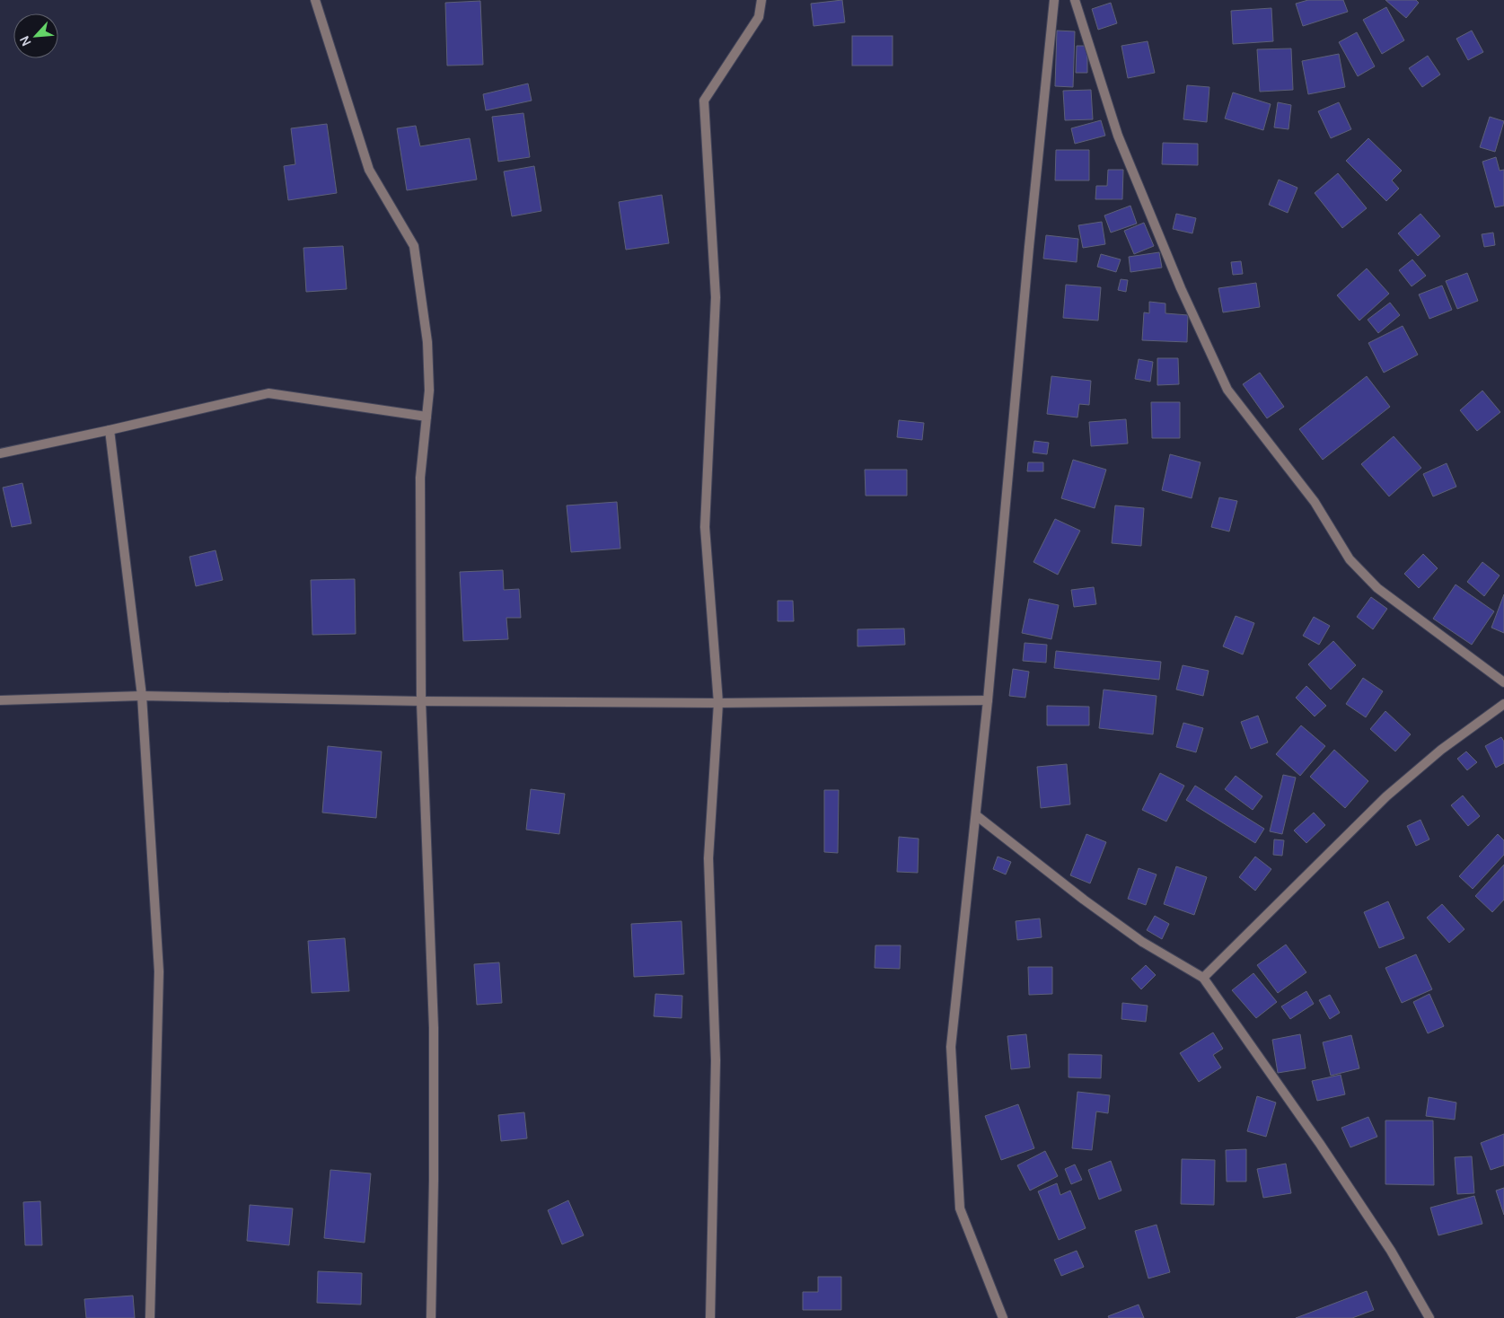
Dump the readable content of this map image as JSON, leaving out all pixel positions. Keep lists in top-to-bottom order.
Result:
{
  "north": "bottom left"
}
